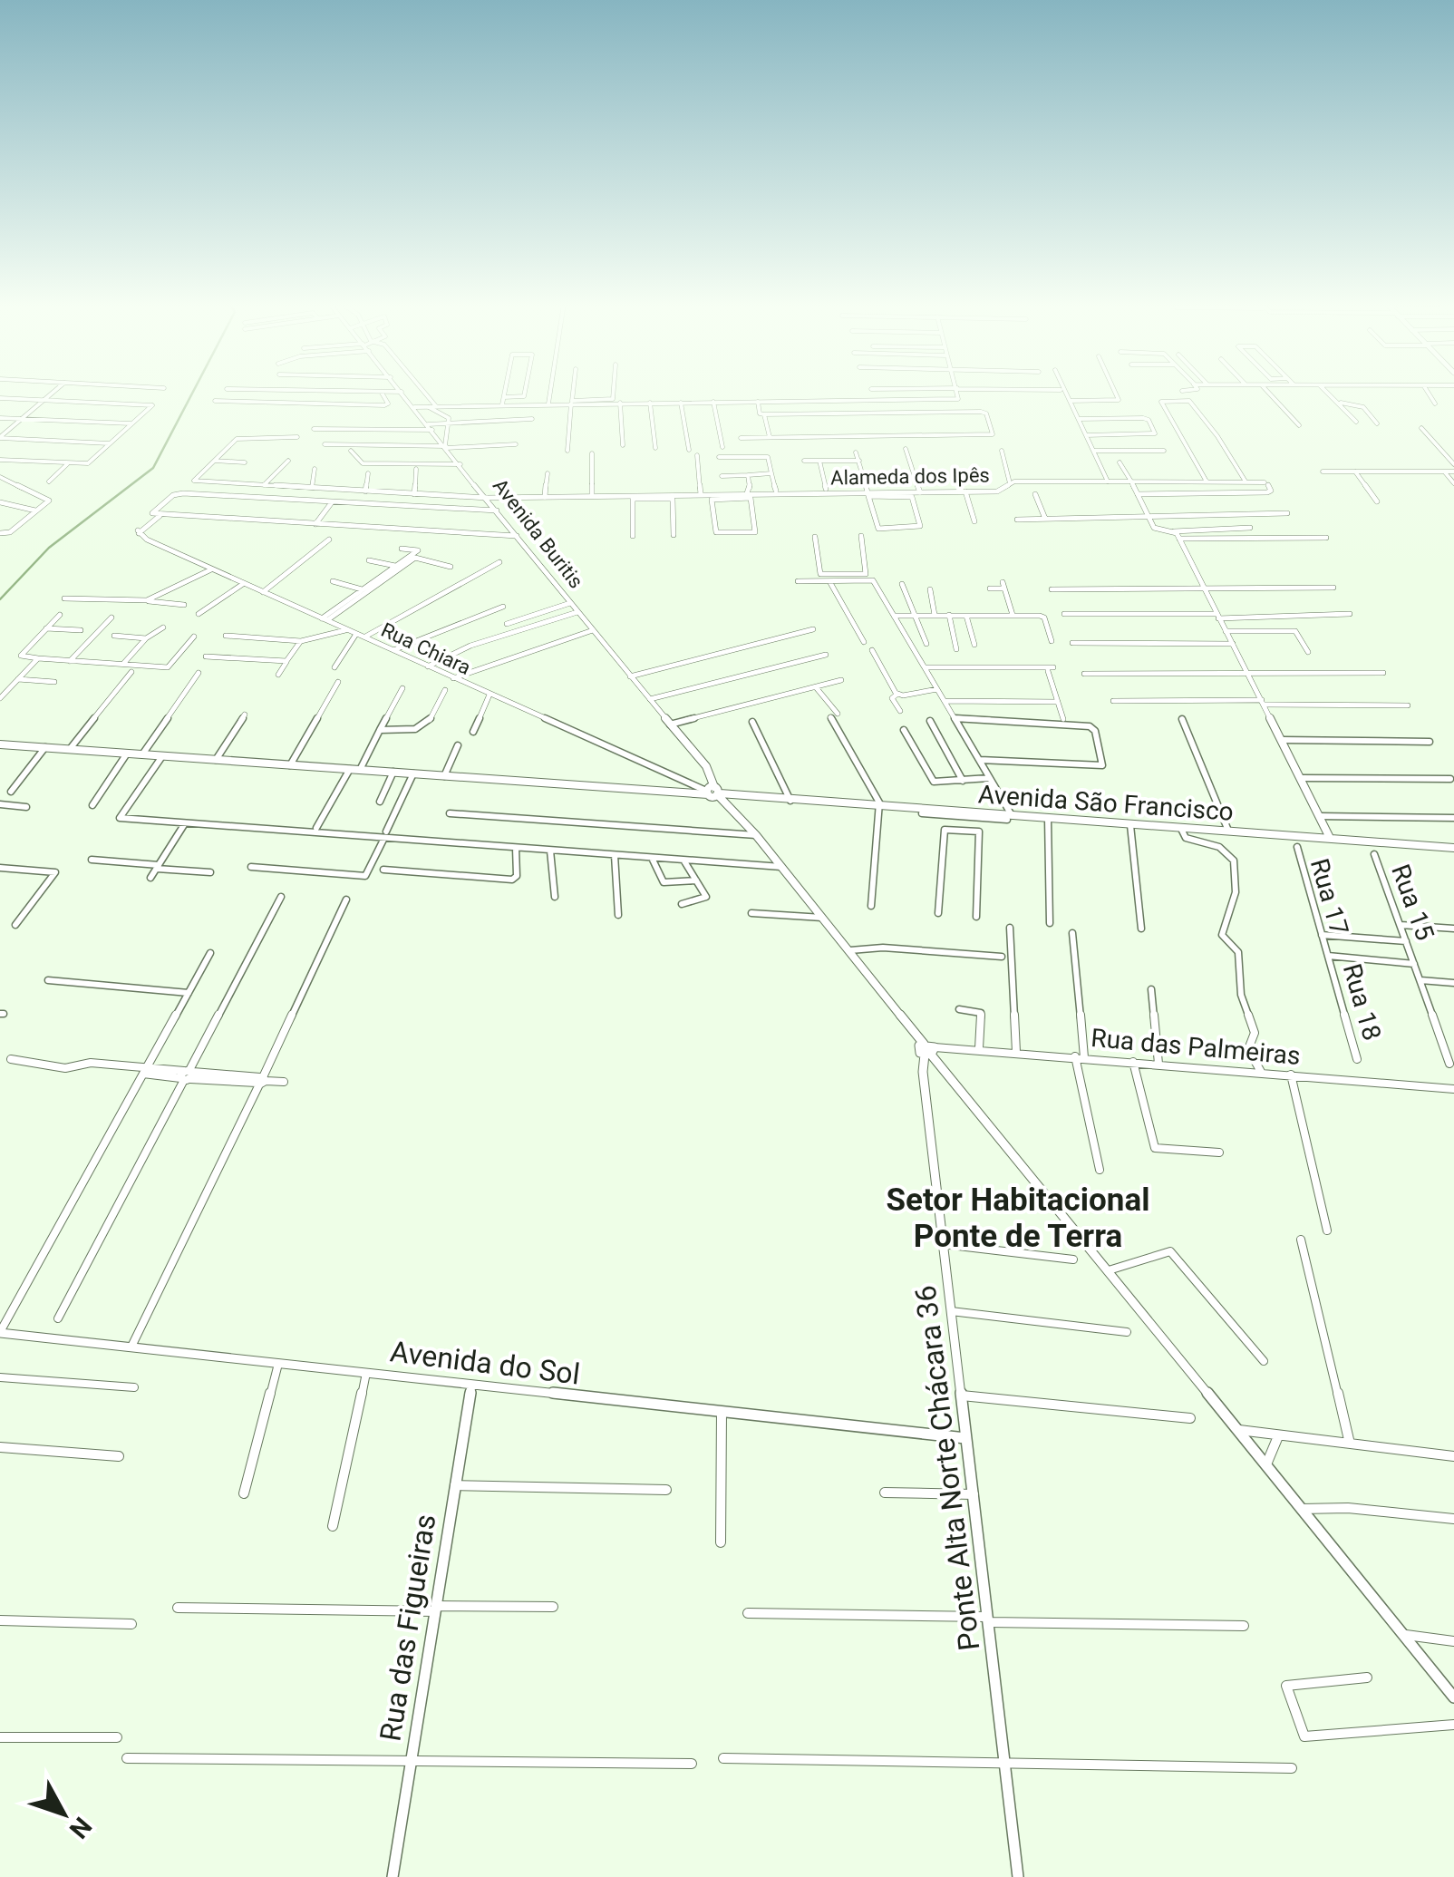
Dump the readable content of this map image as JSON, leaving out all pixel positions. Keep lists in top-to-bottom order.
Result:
{
  "streets": {
    "street": [
      "Alameda dos Ipês",
      "Avenida Buritis",
      "Rua Chiara",
      "Avenida São Francisco",
      "Rua 17",
      "Rua 15",
      "Rua 18",
      "Rua das Palmeiras",
      "Avenida do Sol",
      "Ponte Alta Norte Chácara 36",
      "Rua das Figueiras"
    ]
  },
  "crossings": [
    ["Alameda dos Ipês", "Avenida Buritis"],
    ["Avenida Buritis", "Rua Chiara"],
    ["Avenida Buritis", "Avenida São Francisco"],
    ["Avenida Buritis", "Rua das Palmeiras"],
    ["Avenida Buritis", "Ponte Alta Norte Chácara 36"],
    ["Rua Chiara", "Avenida São Francisco"],
    ["Rua 17", "Rua 18"],
    ["Rua das Palmeiras", "Ponte Alta Norte Chácara 36"],
    ["Avenida do Sol", "Ponte Alta Norte Chácara 36"],
    ["Avenida do Sol", "Rua das Figueiras"]
  ],
  "districts": ["Setor Habitacional Ponte de Terra"],
  "north": "bottom right"
}
